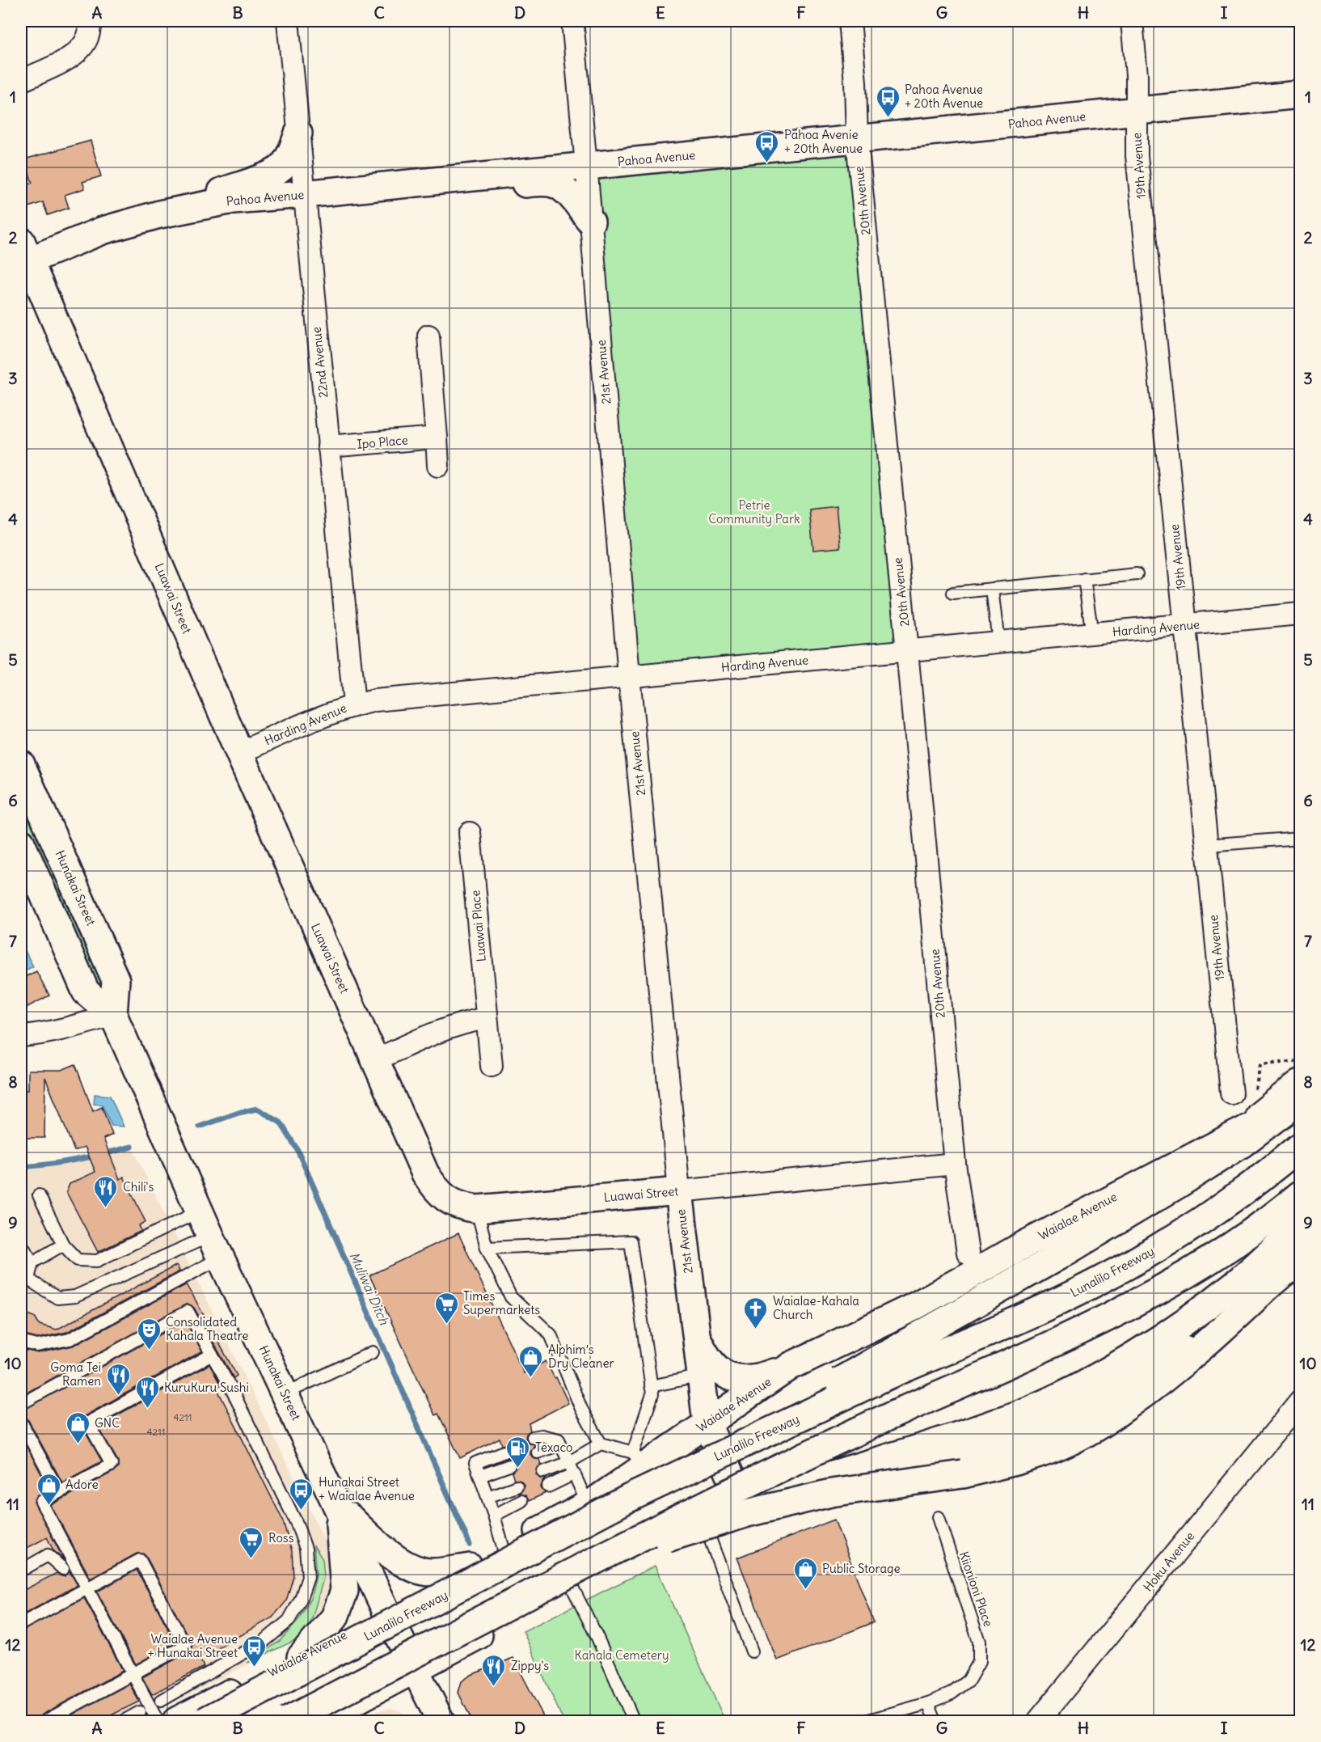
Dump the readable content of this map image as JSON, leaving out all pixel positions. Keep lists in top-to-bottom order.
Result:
{
  "streets": {
    "main road": [
      "Pahoa Avenue",
      "21st Avenue",
      "Luawai Street",
      "Hunakai Street",
      "Waialae Avenue",
      "Lunalilo Freeway"
    ],
    "street": [
      "19th Avenue",
      "20th Avenue",
      "22nd Avenue",
      "Ipo Place",
      "Harding Avenue",
      "Luawai Place",
      "Hoku Avenue"
    ],
    "lane": ["Kiionioni Place"]
  },
  "crossings": [
    ["Pahoa Avenue", "19th Avenue"],
    ["Pahoa Avenue", "20th Avenue"],
    ["Pahoa Avenue", "22nd Avenue"],
    ["Pahoa Avenue", "21st Avenue"],
    ["Pahoa Avenue", "Luawai Street"],
    ["19th Avenue", "Harding Avenue"],
    ["20th Avenue", "Luawai Street"],
    ["20th Avenue", "Harding Avenue"],
    ["22nd Avenue", "Ipo Place"],
    ["22nd Avenue", "Harding Avenue"],
    ["21st Avenue", "Luawai Street"],
    ["21st Avenue", "Harding Avenue"],
    ["21st Avenue", "Waialae Avenue"],
    ["Luawai Street", "Harding Avenue"],
    ["Hunakai Street", "Waialae Avenue"]
  ],
  "water": ["Muliwai Ditch"],
  "parks": ["Petrie Community Park", "Kahala Cemetery"],
  "places": {
    "bus stop": [
      "Pahoa Avenue + 20th Avenue",
      "Pahoa Avenie + 20th Avenue",
      "Hunakai Street + Waialae Avenue",
      "Waialae Avenue + Hunakai Street"
    ],
    "restaurant": [
      "Chili's",
      "Goma Tei Ramen",
      "KuruKuru Sushi",
      "Zippy's"
    ],
    "supermarket": ["Times Supermarkets", "Ross"],
    "church": ["Waialae-Kahala Church"],
    "theatre": ["Consolidated Kahala Theatre"],
    "shop": [
      "Alphim’s Dry Cleaner",
      "GNC",
      "Adore",
      "Public Storage"
    ],
    "fuel station": ["Texaco"]
  },
  "house_numbers": ["4211", "4211"],
  "grid": {
    "columns": [
      "A",
      "B",
      "C",
      "D",
      "E",
      "F",
      "G",
      "H",
      "I"
    ],
    "rows": [
      "1",
      "2",
      "3",
      "4",
      "5",
      "6",
      "7",
      "8",
      "9",
      "10",
      "11",
      "12"
    ]
  }
}
